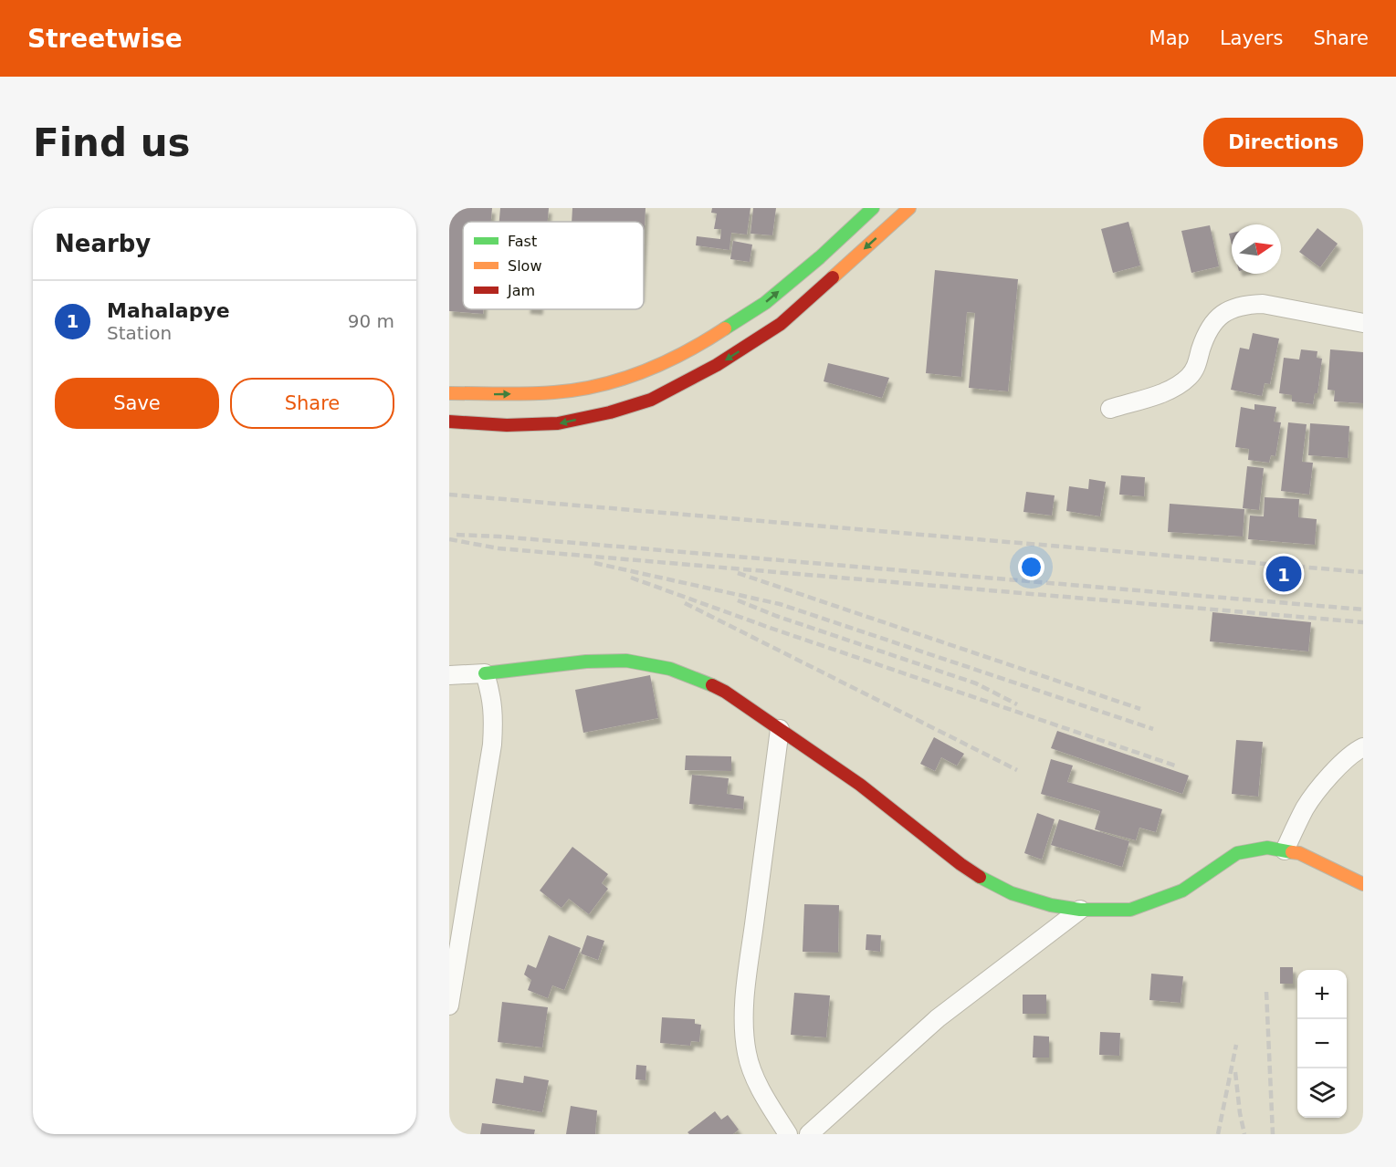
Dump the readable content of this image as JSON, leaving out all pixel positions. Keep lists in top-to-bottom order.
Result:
{
  "legend": ["Fast", "Slow", "Jam"],
  "north": "right",
  "page": {
    "header": "Streetwise",
    "nav": ["Map", "Layers", "Share"],
    "buttons": [
      "Directions",
      ["Save", "Share"]
    ],
    "title": "Find us",
    "heading": "Nearby",
    "list": [
      {
        "mark": "1",
        "name": "Mahalapye",
        "note": "Station",
        "value": "90 m"
      }
    ],
    "pins": "1",
    "map_buttons": ["+", "−"]
  }
}
